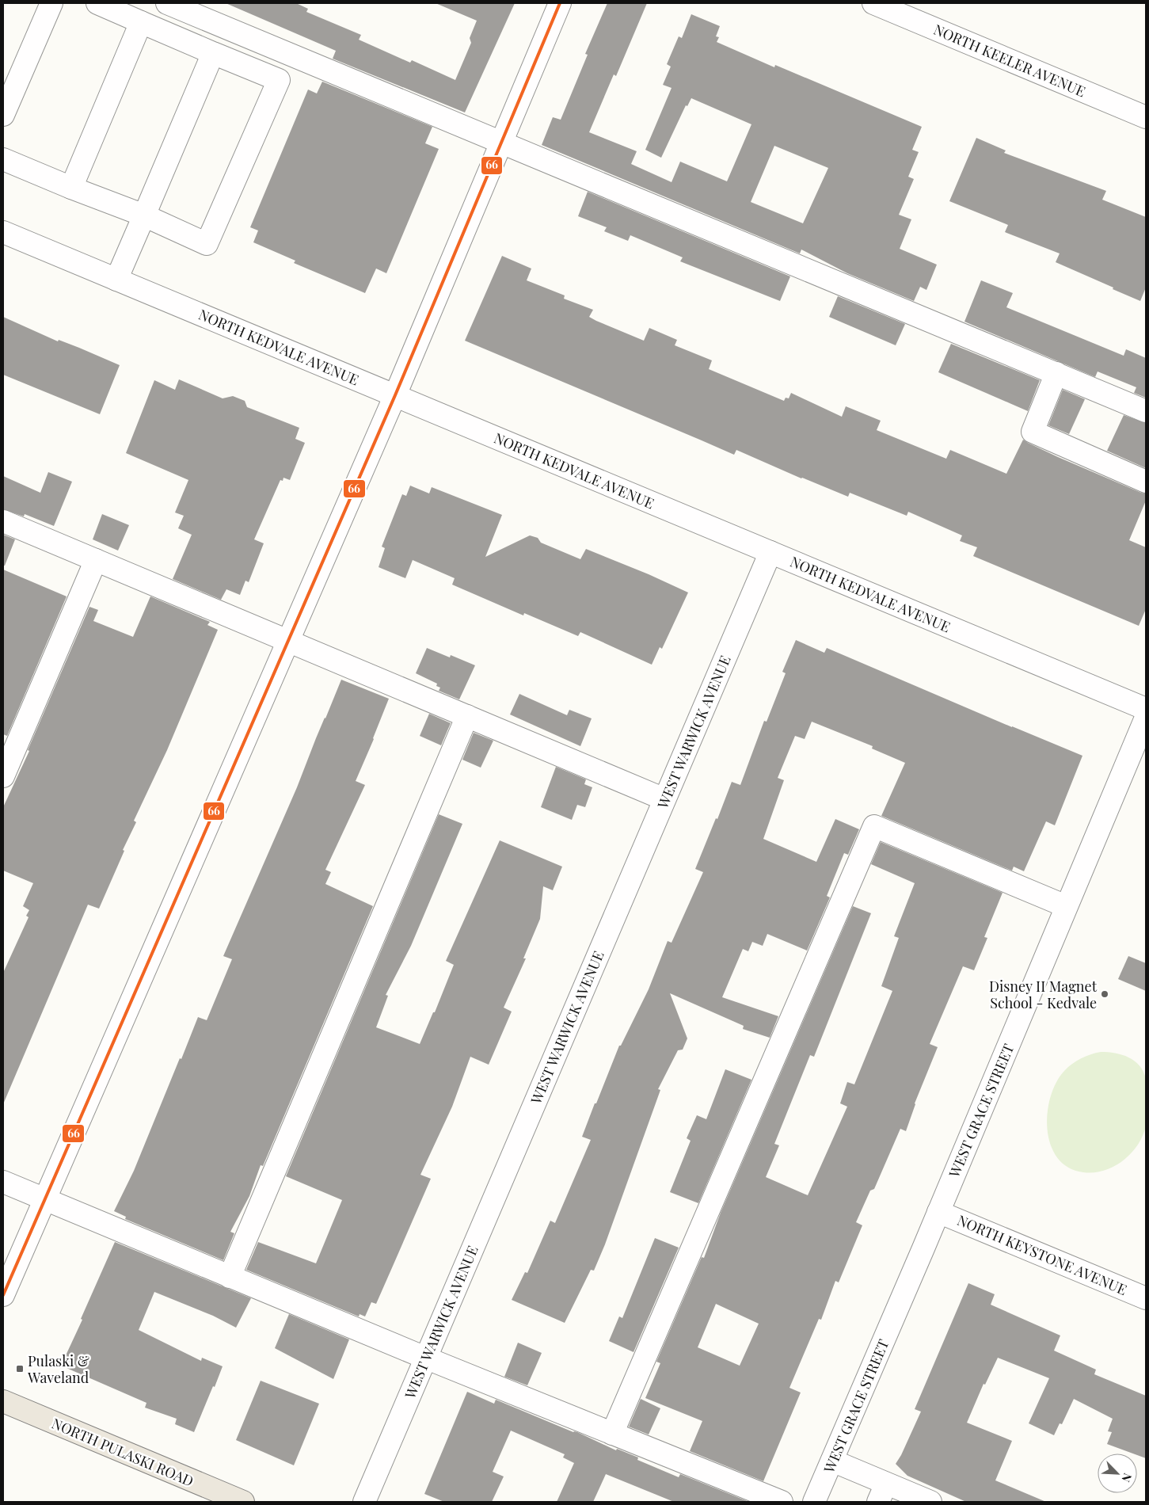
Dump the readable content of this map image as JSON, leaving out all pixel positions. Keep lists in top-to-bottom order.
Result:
{
  "streets": {
    "main road": ["NORTH PULASKI ROAD"],
    "street": [
      "NORTH KEELER AVENUE",
      "NORTH KEDVALE AVENUE",
      "WEST WARWICK AVENUE",
      "WEST GRACE STREET",
      "NORTH KEYSTONE AVENUE"
    ]
  },
  "crossings": [
    ["NORTH KEDVALE AVENUE", "WEST WARWICK AVENUE"],
    ["WEST GRACE STREET", "NORTH KEYSTONE AVENUE"]
  ],
  "places": {
    "other": ["Disney II Magnet School - Kedvale"],
    "transit": ["Pulaski & Waveland"]
  },
  "lines": ["transit line 66"],
  "north": "bottom right"
}
